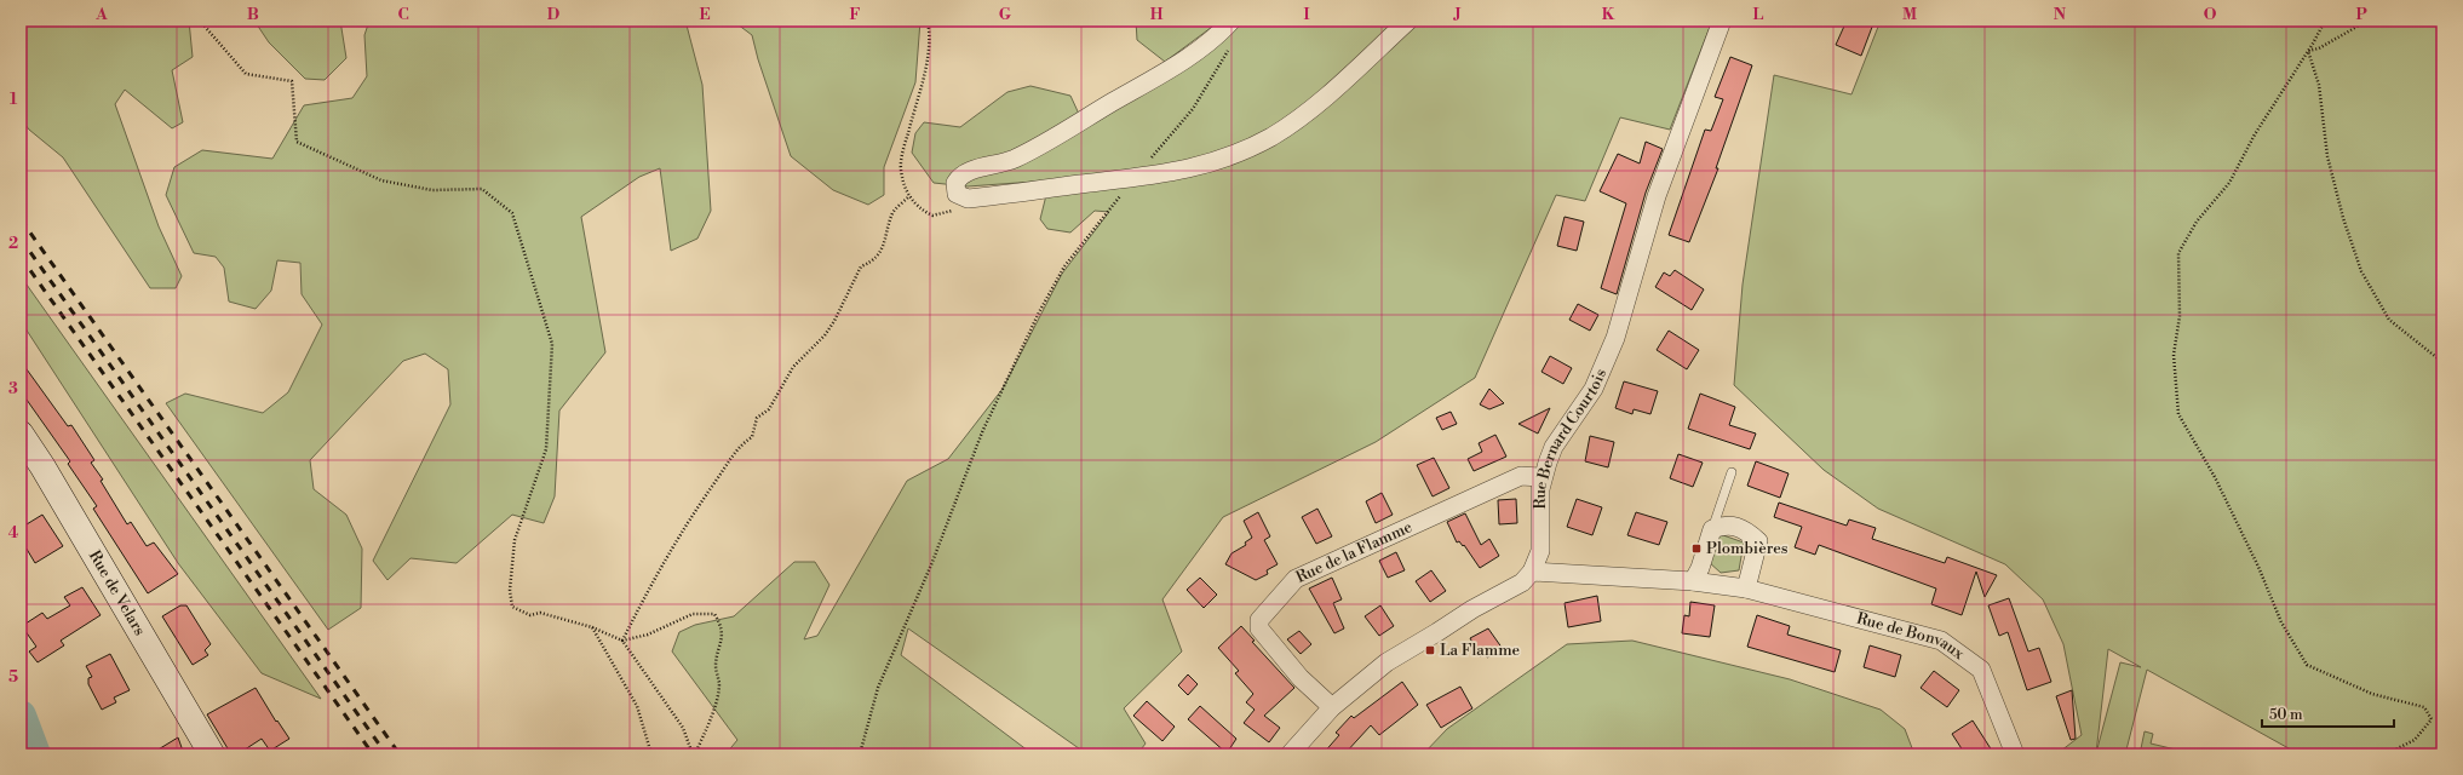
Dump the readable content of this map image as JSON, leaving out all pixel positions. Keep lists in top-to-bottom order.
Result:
{
  "streets": {
    "main road": ["Rue de Velars"],
    "street": ["Rue Bernard Courtois", "Rue de la Flamme", "Rue de Bonvaux"]
  },
  "crossings": [
    ["Rue Bernard Courtois", "Rue de la Flamme"],
    ["Rue Bernard Courtois", "Rue de Bonvaux"]
  ],
  "places": {
    "transit": ["Plombières", "La Flamme"]
  },
  "scale_bar": "50 m",
  "grid": {
    "columns": [
      "A",
      "B",
      "C",
      "D",
      "E",
      "F",
      "G",
      "H",
      "I",
      "J",
      "K",
      "L",
      "M",
      "N",
      "O",
      "P"
    ],
    "rows": [
      "1",
      "2",
      "3",
      "4",
      "5"
    ]
  }
}
